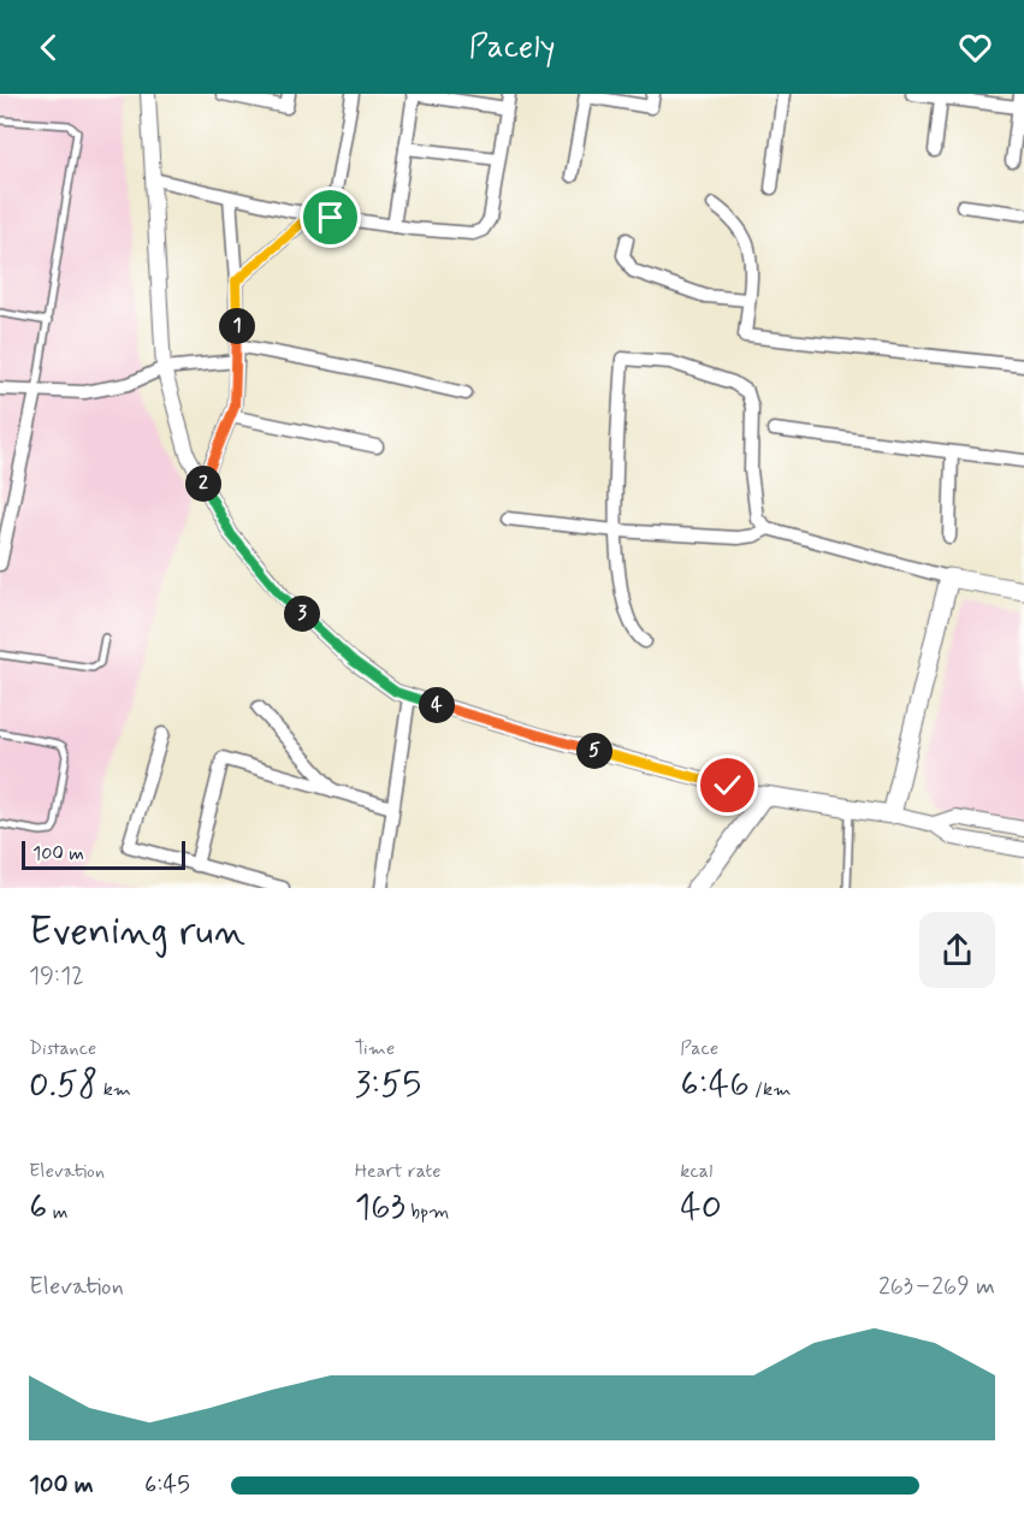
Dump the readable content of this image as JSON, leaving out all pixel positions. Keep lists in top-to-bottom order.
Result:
{
  "scale_bar": "100 m",
  "page": {
    "header": "Pacely",
    "pins": [
      "1",
      "2",
      "3",
      "4",
      "5"
    ],
    "scale": "100 m",
    "heading": ["Evening run", "19:12"],
    "stats": [
      ["Distance", "0.58 km"],
      ["Time", "3:55"],
      ["Pace", "6:46 /km"],
      ["Elevation", "6 m"],
      ["Heart rate", "163 bpm"],
      ["kcal", "40"]
    ],
    "chart": ["Elevation", "263–269 m"],
    "list": [
      {
        "name": "100 m",
        "note": "6:45"
      }
    ]
  }
}
